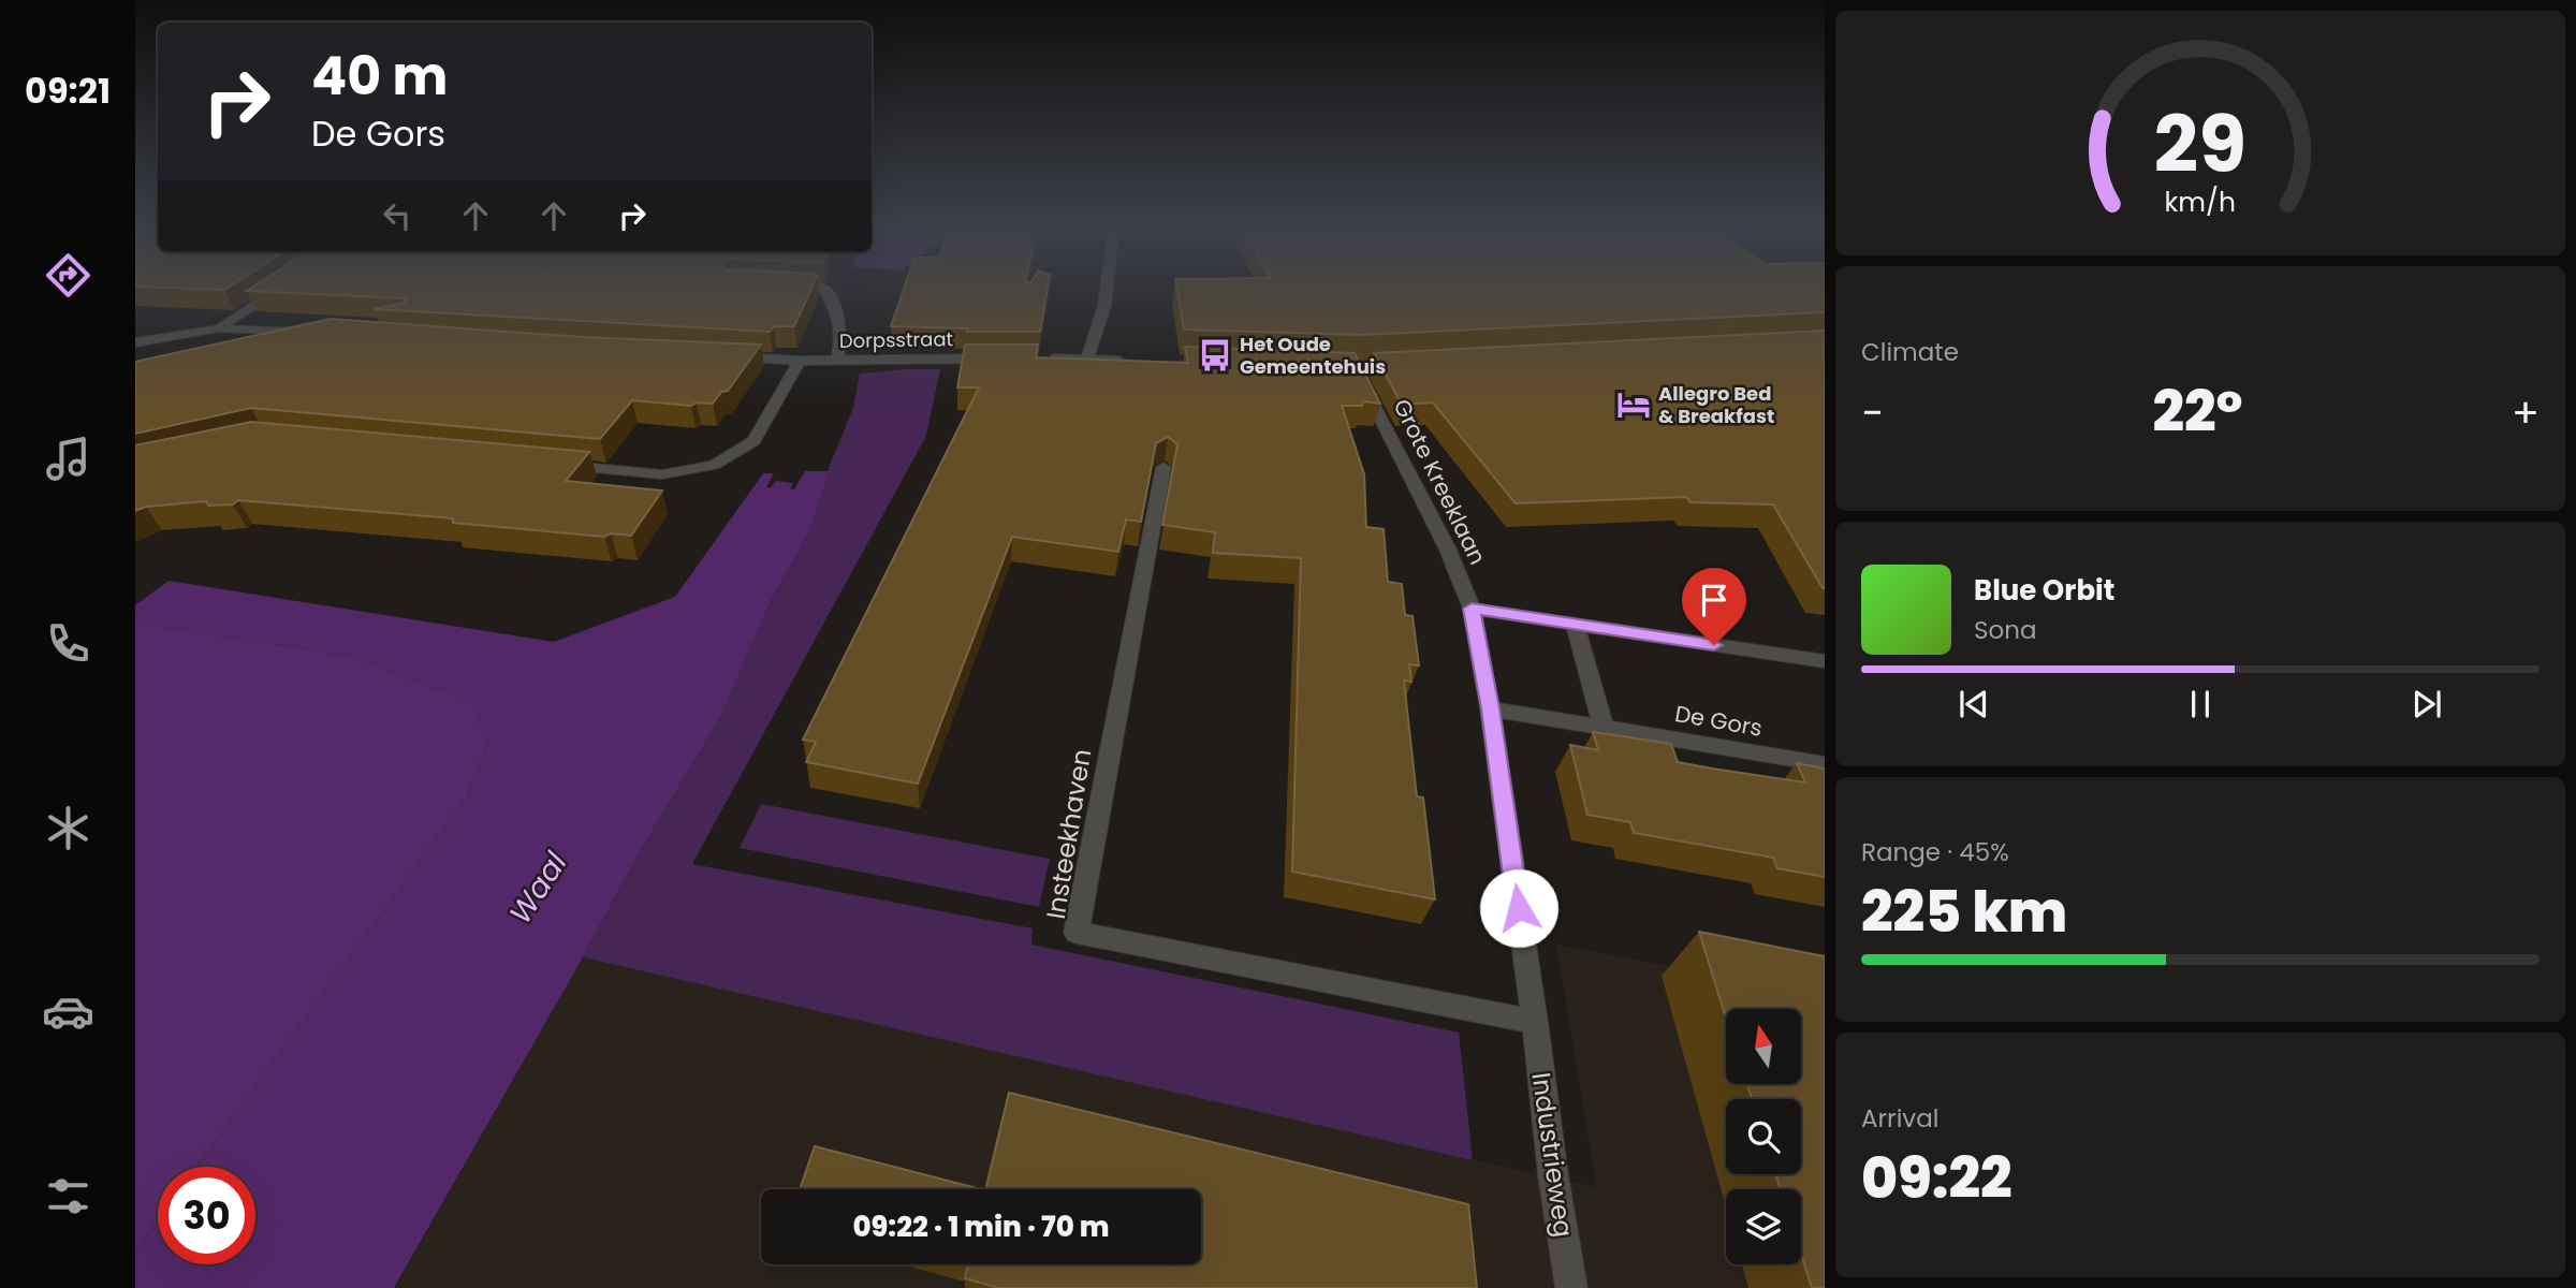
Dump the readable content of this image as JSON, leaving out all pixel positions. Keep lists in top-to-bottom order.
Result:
{
  "streets": {
    "street": [
      "Dorpsstraat",
      "Grote Kreeklaan",
      "De Gors",
      "Insteekhaven",
      "Industrieweg"
    ]
  },
  "crossings": [
    ["Grote Kreeklaan", "De Gors"],
    ["Grote Kreeklaan", "Insteekhaven"],
    ["Grote Kreeklaan", "Industrieweg"],
    ["Insteekhaven", "Industrieweg"]
  ],
  "water": ["Waal"],
  "places": {
    "bus stop": ["Het Oude Gemeentehuis"],
    "hotel": ["Allegro Bed & Breakfast"]
  },
  "north": "top",
  "page": {
    "tabs": "09:21",
    "turn": ["40 m", "De Gors"],
    "tile": [
      "Climate",
      ["Range · 45%", "225 km"],
      ["Arrival", "09:22"]
    ],
    "heat": ["−", "22°", "+"],
    "song": ["Blue Orbit", "Sona"],
    "limit": "30",
    "trip": "09:22 · 1 min · 70 m",
    "gauge": ["29", "km/h"]
  }
}
